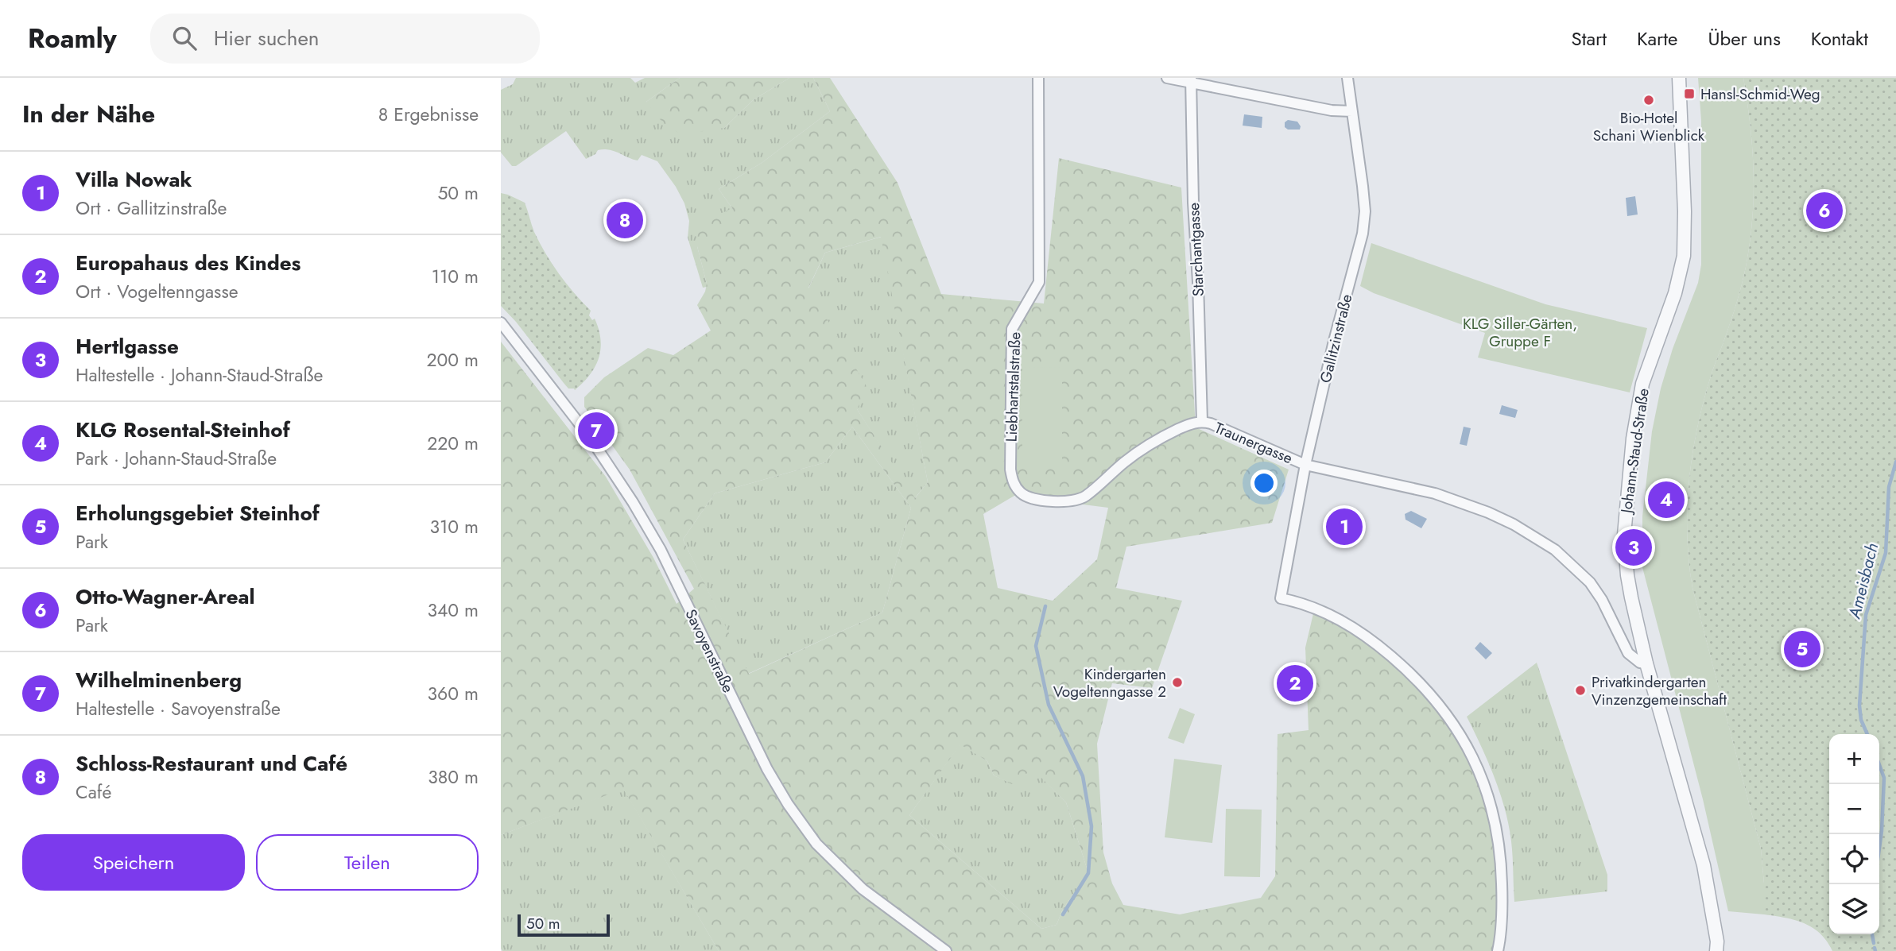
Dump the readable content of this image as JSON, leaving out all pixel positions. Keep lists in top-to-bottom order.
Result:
{
  "streets": {
    "street": [
      "Starchantgasse",
      "Gallitzinstraße",
      "Liebhartstalstraße",
      "Traunergasse",
      "Johann-Staud-Straße",
      "Savoyenstraße"
    ]
  },
  "crossings": [
    ["Starchantgasse", "Liebhartstalstraße"],
    ["Starchantgasse", "Traunergasse"],
    ["Gallitzinstraße", "Traunergasse"],
    ["Liebhartstalstraße", "Traunergasse"],
    ["Traunergasse", "Johann-Staud-Straße"]
  ],
  "water": ["Ameisbach"],
  "parks": ["KLG Siller-Gärten, Gruppe F"],
  "places": {
    "transit": ["Hansl-Schmid-Weg"],
    "other": ["Bio-Hotel Schani Wienblick", "Kindergarten Vogeltenngasse 2", "Privatkindergarten Vinzenzgemeinschaft"]
  },
  "scale_bar": "50 m",
  "page": {
    "header": "Roamly",
    "search": "Hier suchen",
    "nav": [
      "Start",
      "Karte",
      "Über uns",
      "Kontakt"
    ],
    "heading": ["In der Nähe", "8 Ergebnisse"],
    "list": [
      {
        "mark": "1",
        "name": "Villa Nowak",
        "note": "Ort · Gallitzinstraße",
        "value": "50 m"
      },
      {
        "mark": "2",
        "name": "Europahaus des Kindes",
        "note": "Ort · Vogeltenngasse",
        "value": "110 m"
      },
      {
        "mark": "3",
        "name": "Hertlgasse",
        "note": "Haltestelle · Johann-Staud-Straße",
        "value": "200 m"
      },
      {
        "mark": "4",
        "name": "KLG Rosental-Steinhof",
        "note": "Park · Johann-Staud-Straße",
        "value": "220 m"
      },
      {
        "mark": "5",
        "name": "Erholungsgebiet Steinhof",
        "note": "Park",
        "value": "310 m"
      },
      {
        "mark": "6",
        "name": "Otto-Wagner-Areal",
        "note": "Park",
        "value": "340 m"
      },
      {
        "mark": "7",
        "name": "Wilhelminenberg",
        "note": "Haltestelle · Savoyenstraße",
        "value": "360 m"
      },
      {
        "mark": "8",
        "name": "Schloss-Restaurant und Café",
        "note": "Café",
        "value": "380 m"
      }
    ],
    "pins": [
      "6",
      "8",
      "7",
      "4",
      "1",
      "3",
      "5",
      "2"
    ],
    "map_buttons": ["+", "−"],
    "buttons": ["Speichern", "Teilen"],
    "scale": "50 m"
  }
}
